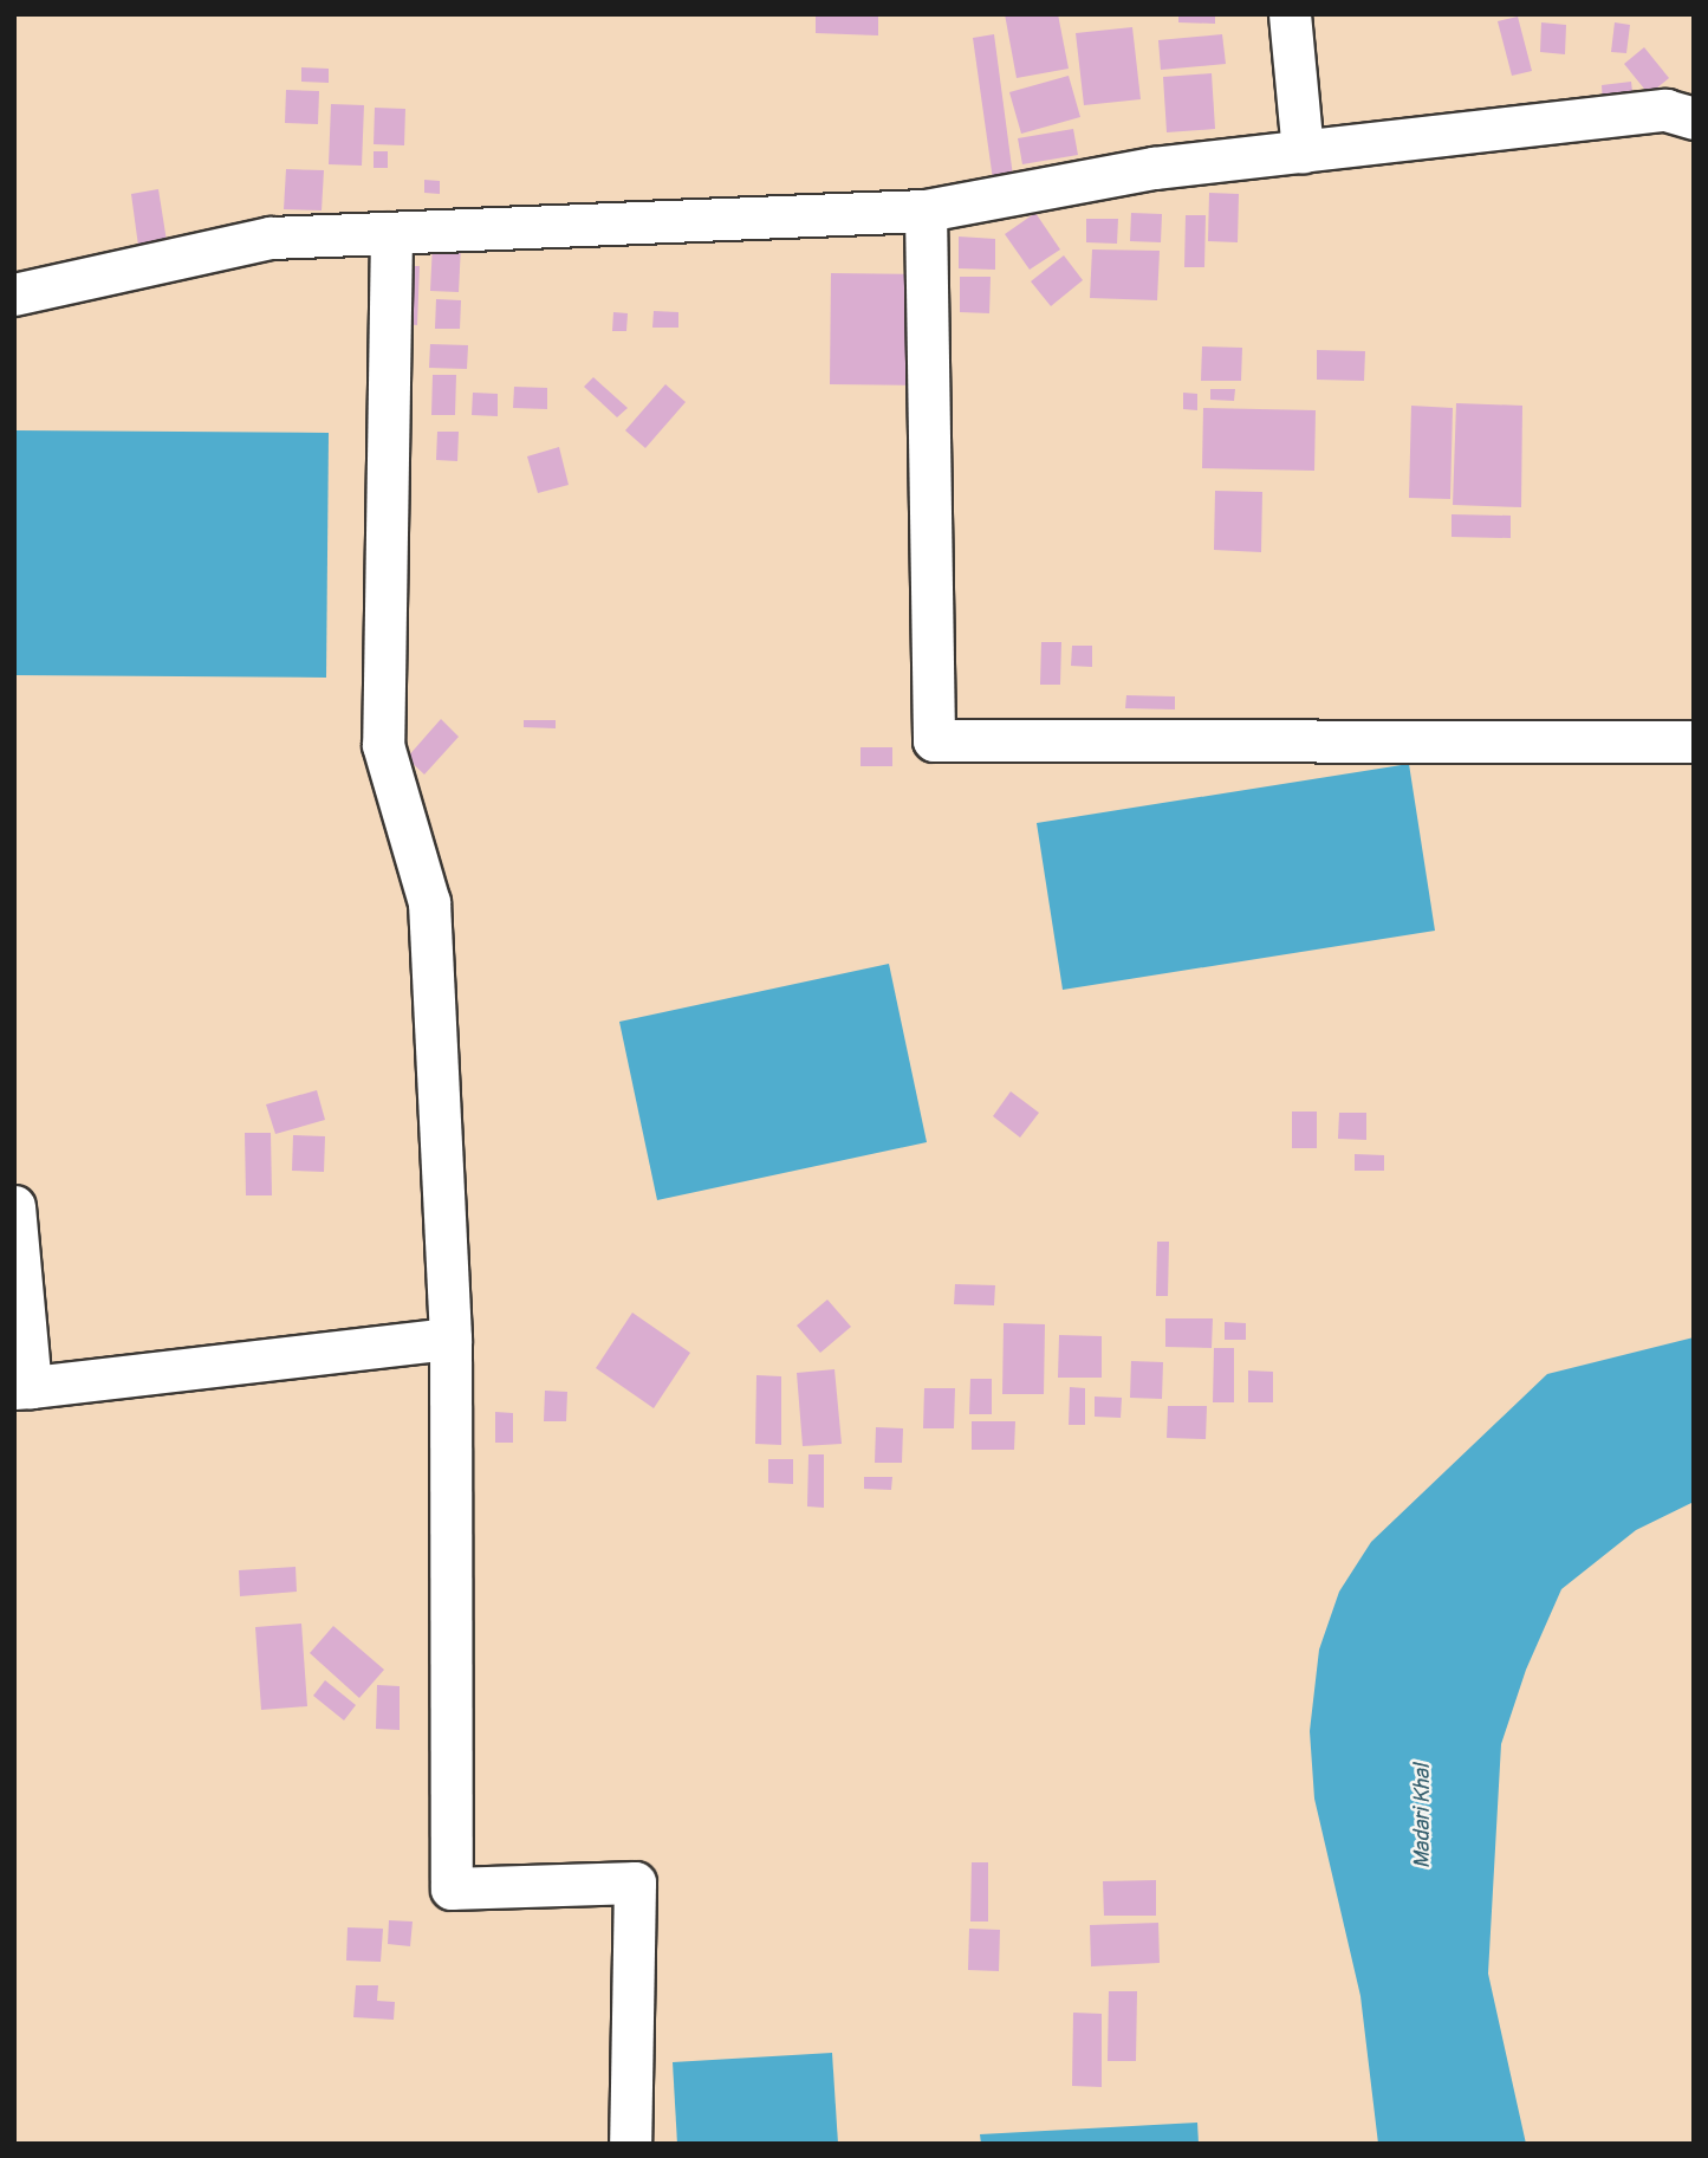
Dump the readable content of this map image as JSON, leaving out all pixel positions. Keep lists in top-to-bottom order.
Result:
{
  "water": ["Madari Khal"]
}
